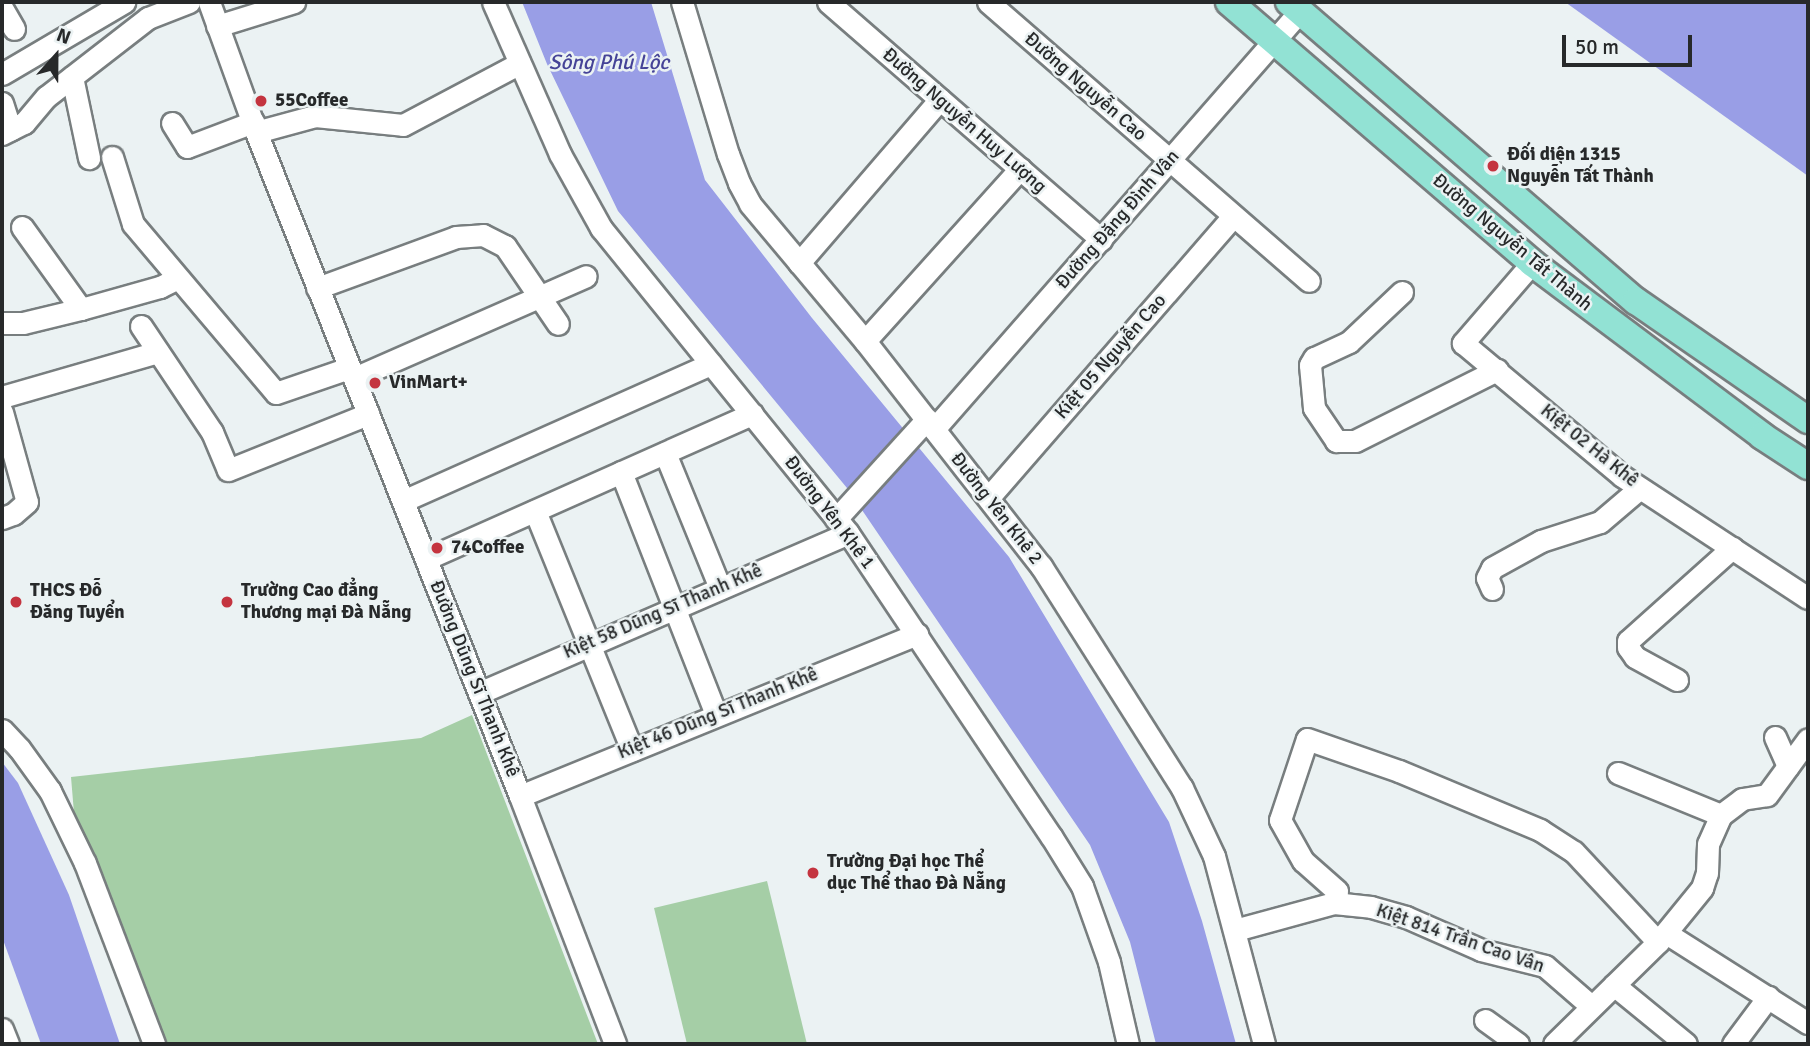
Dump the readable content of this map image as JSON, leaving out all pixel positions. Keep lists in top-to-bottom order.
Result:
{
  "streets": {
    "main road": ["Đường Nguyễn Tất Thành"],
    "street": [
      "Đường Nguyễn Cao",
      "Đường Nguyễn Huy Lượng",
      "Đường Đặng Đình Vân",
      "Kiệt 05 Nguyễn Cao",
      "Kiệt 02 Hà Khê",
      "Đường Yên Khê 2",
      "Đường Yên Khê 1",
      "Kiệt 58 Dũng Sĩ Thanh Khê",
      "Đường Dũng Sĩ Thanh Khê",
      "Kiệt 46 Dũng Sĩ Thanh Khê",
      "Kiệt 814 Trần Cao Vân"
    ]
  },
  "crossings": [
    ["Đường Nguyễn Cao", "Đường Đặng Đình Vân"],
    ["Đường Nguyễn Cao", "Kiệt 05 Nguyễn Cao"],
    ["Đường Nguyễn Huy Lượng", "Đường Đặng Đình Vân"],
    ["Đường Đặng Đình Vân", "Đường Nguyễn Tất Thành"],
    ["Đường Đặng Đình Vân", "Đường Yên Khê 2"],
    ["Đường Đặng Đình Vân", "Đường Yên Khê 1"],
    ["Đường Đặng Đình Vân", "Kiệt 58 Dũng Sĩ Thanh Khê"],
    ["Đường Nguyễn Tất Thành", "Kiệt 02 Hà Khê"],
    ["Kiệt 05 Nguyễn Cao", "Đường Yên Khê 2"],
    ["Đường Yên Khê 2", "Kiệt 814 Trần Cao Vân"],
    ["Đường Yên Khê 1", "Kiệt 58 Dũng Sĩ Thanh Khê"],
    ["Đường Yên Khê 1", "Kiệt 46 Dũng Sĩ Thanh Khê"],
    ["Kiệt 58 Dũng Sĩ Thanh Khê", "Đường Dũng Sĩ Thanh Khê"],
    ["Đường Dũng Sĩ Thanh Khê", "Kiệt 46 Dũng Sĩ Thanh Khê"]
  ],
  "water": ["Sông Phú Lộc"],
  "places": [
    "55Coffee",
    "Đối diện 1315 Nguyễn Tất Thành",
    "VinMart+",
    "74Coffee",
    "THCS Đỗ Đăng Tuyển",
    "Trường Cao đẳng Thương mại Đà Nẵng",
    "Trường Đại học Thể dục Thể thao Đà Nẵng"
  ],
  "scale_bar": "50 m",
  "north": "top"
}
